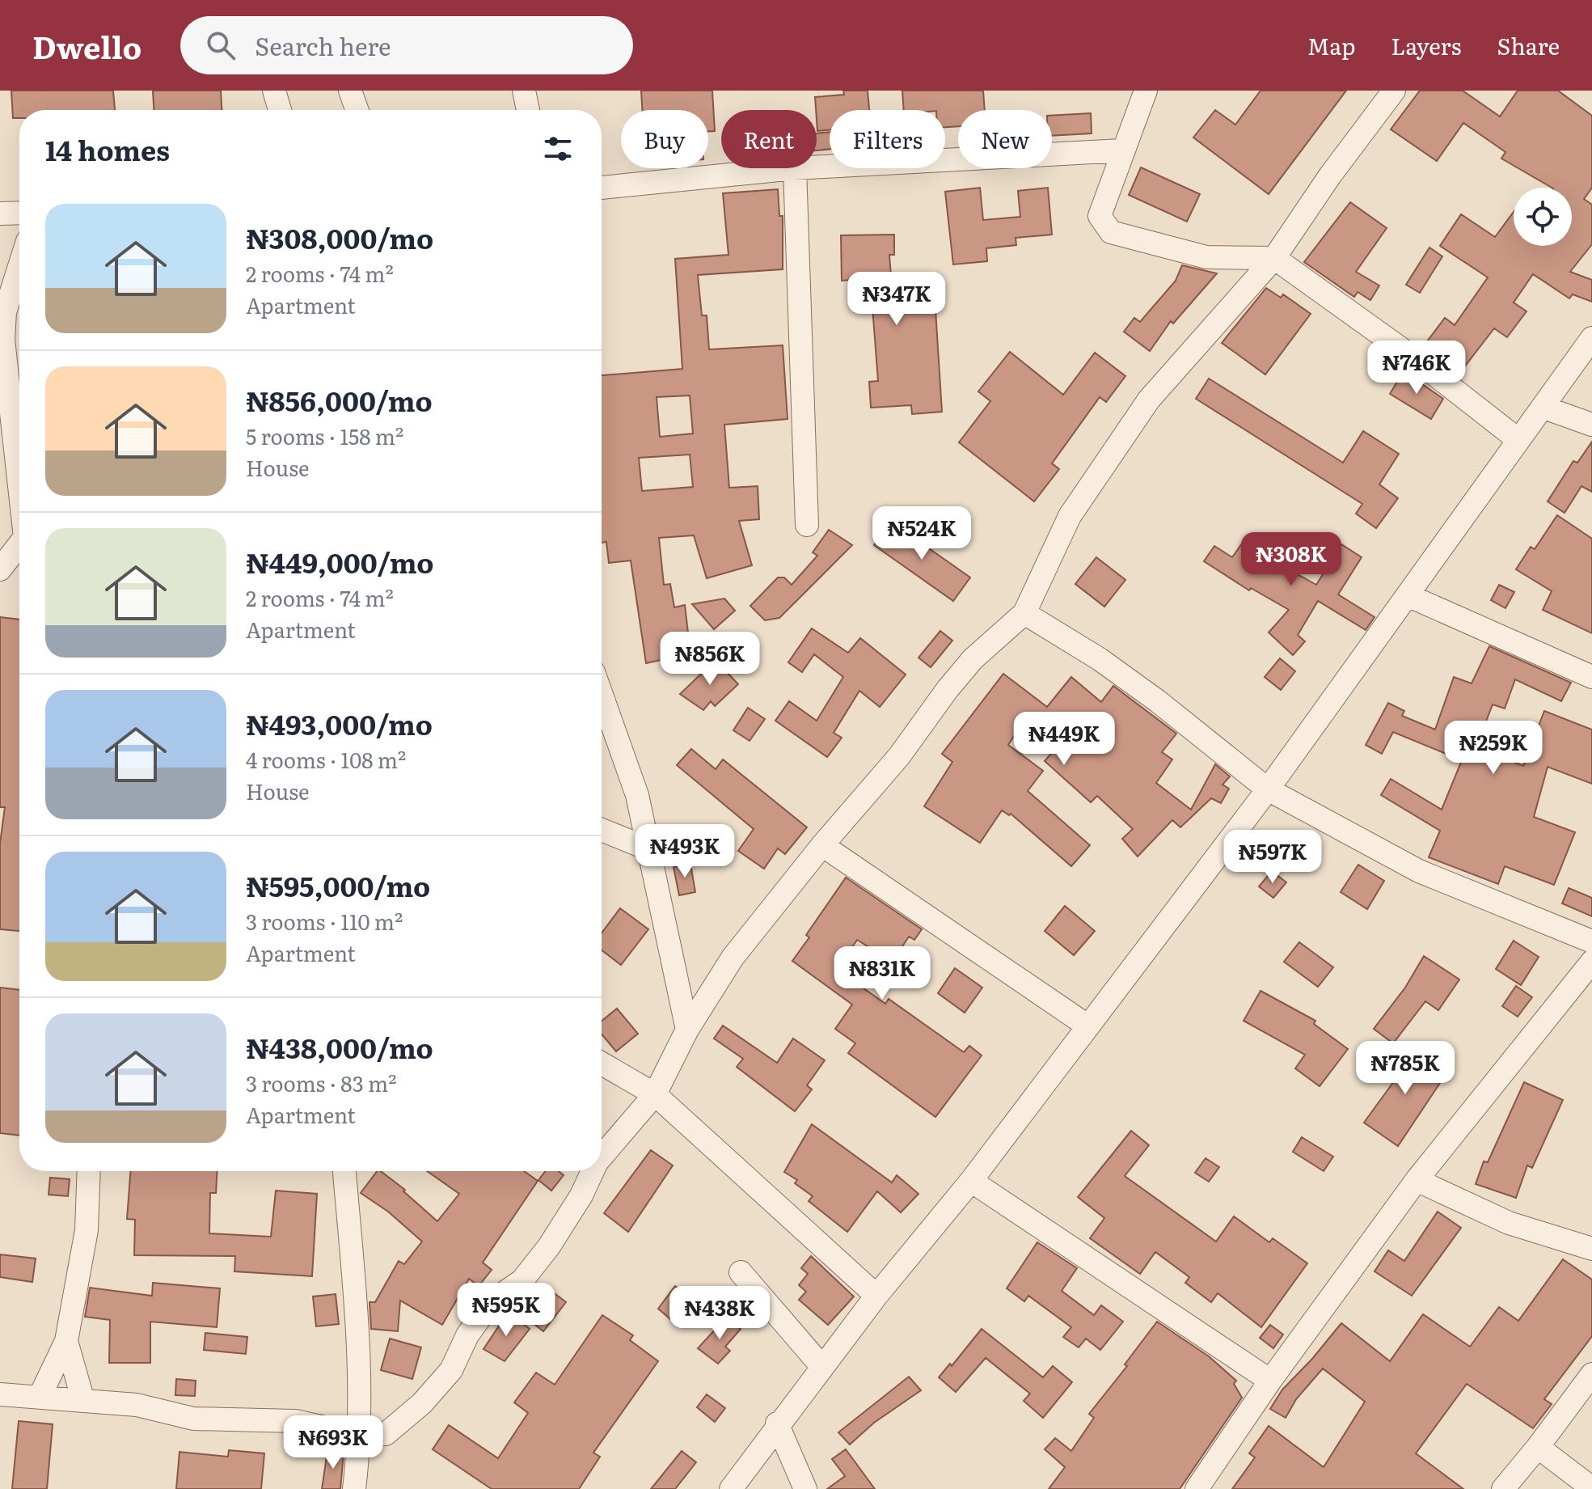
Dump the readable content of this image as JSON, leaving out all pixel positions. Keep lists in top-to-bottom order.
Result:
{
  "page": {
    "header": "Dwello",
    "search": "Search here",
    "nav": ["Map", "Layers", "Share"],
    "chip": [
      "Buy",
      "Rent",
      "Filters",
      "New"
    ],
    "heading": "14 homes",
    "list": [
      {
        "name": "₦308,000/mo",
        "note": "2 rooms · 74 m² · Apartment"
      },
      {
        "name": "₦856,000/mo",
        "note": "5 rooms · 158 m² · House"
      },
      {
        "name": "₦449,000/mo",
        "note": "2 rooms · 74 m² · Apartment"
      },
      {
        "name": "₦493,000/mo",
        "note": "4 rooms · 108 m² · House"
      },
      {
        "name": "₦595,000/mo",
        "note": "3 rooms · 110 m² · Apartment"
      },
      {
        "name": "₦438,000/mo",
        "note": "3 rooms · 83 m² · Apartment"
      }
    ],
    "price": [
      "₦347K",
      "₦746K",
      "₦524K",
      "₦308K",
      "₦856K",
      "₦449K",
      "₦259K",
      "₦493K",
      "₦597K",
      "₦831K",
      "₦785K",
      "₦595K",
      "₦438K",
      "₦693K"
    ]
  }
}
